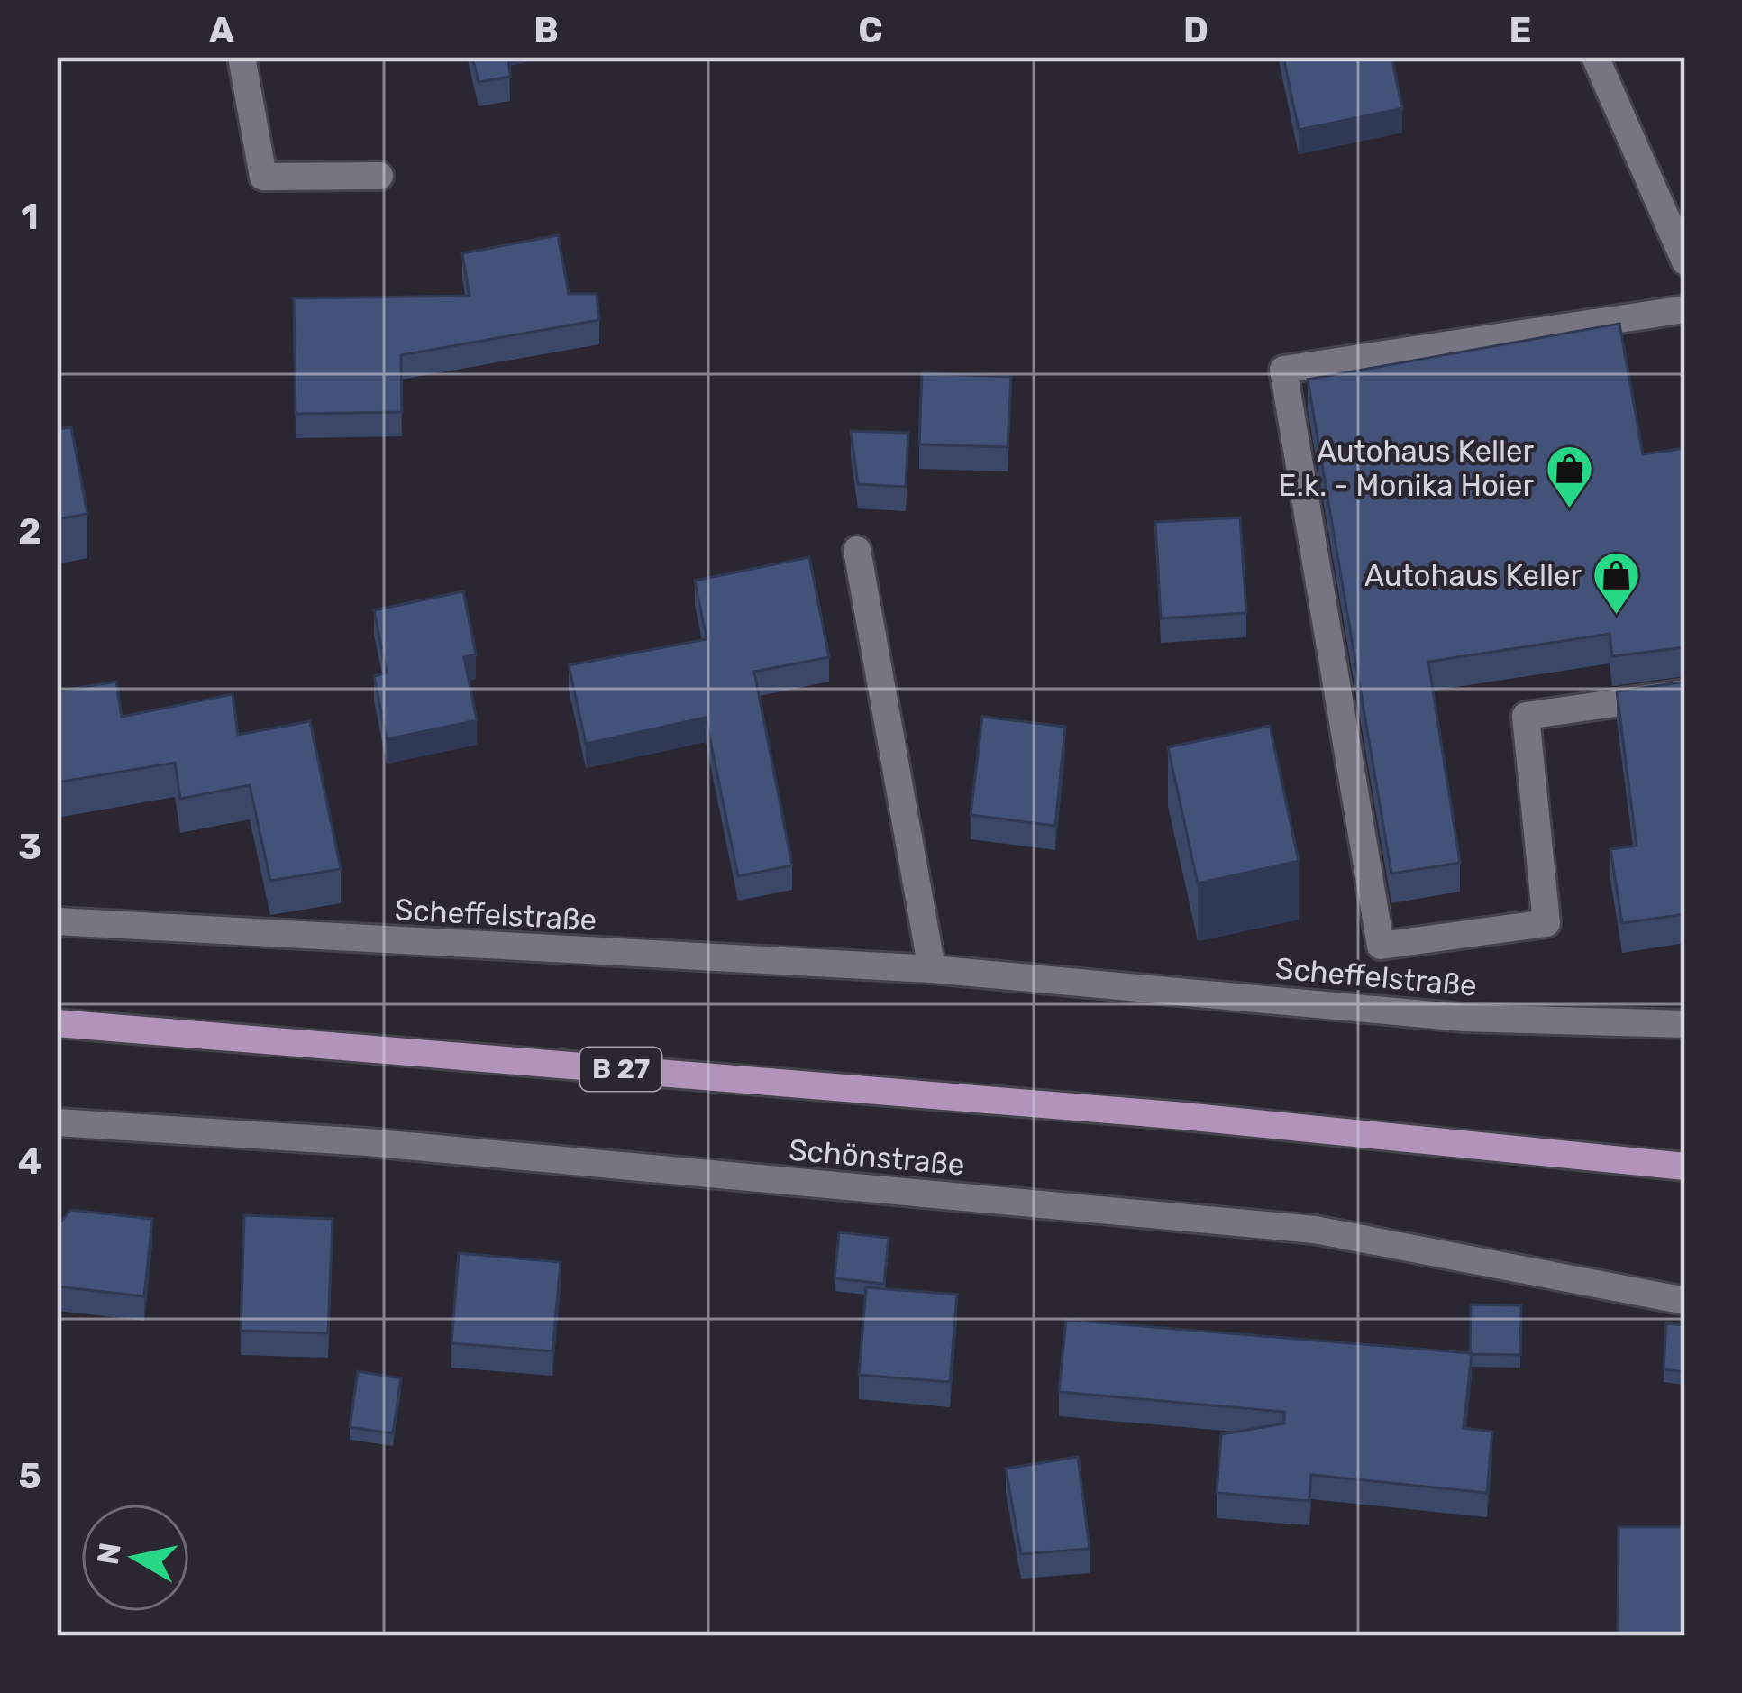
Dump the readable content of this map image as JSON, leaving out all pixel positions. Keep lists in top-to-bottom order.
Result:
{
  "streets": {
    "main road": ["B 27"],
    "street": ["Scheffelstraße", "Schönstraße"]
  },
  "places": {
    "shop": ["Autohaus Keller E.k. - Monika Hoier", "Autohaus Keller"]
  },
  "north": "left",
  "grid": {
    "columns": [
      "A",
      "B",
      "C",
      "D",
      "E"
    ],
    "rows": [
      "1",
      "2",
      "3",
      "4",
      "5"
    ]
  }
}
